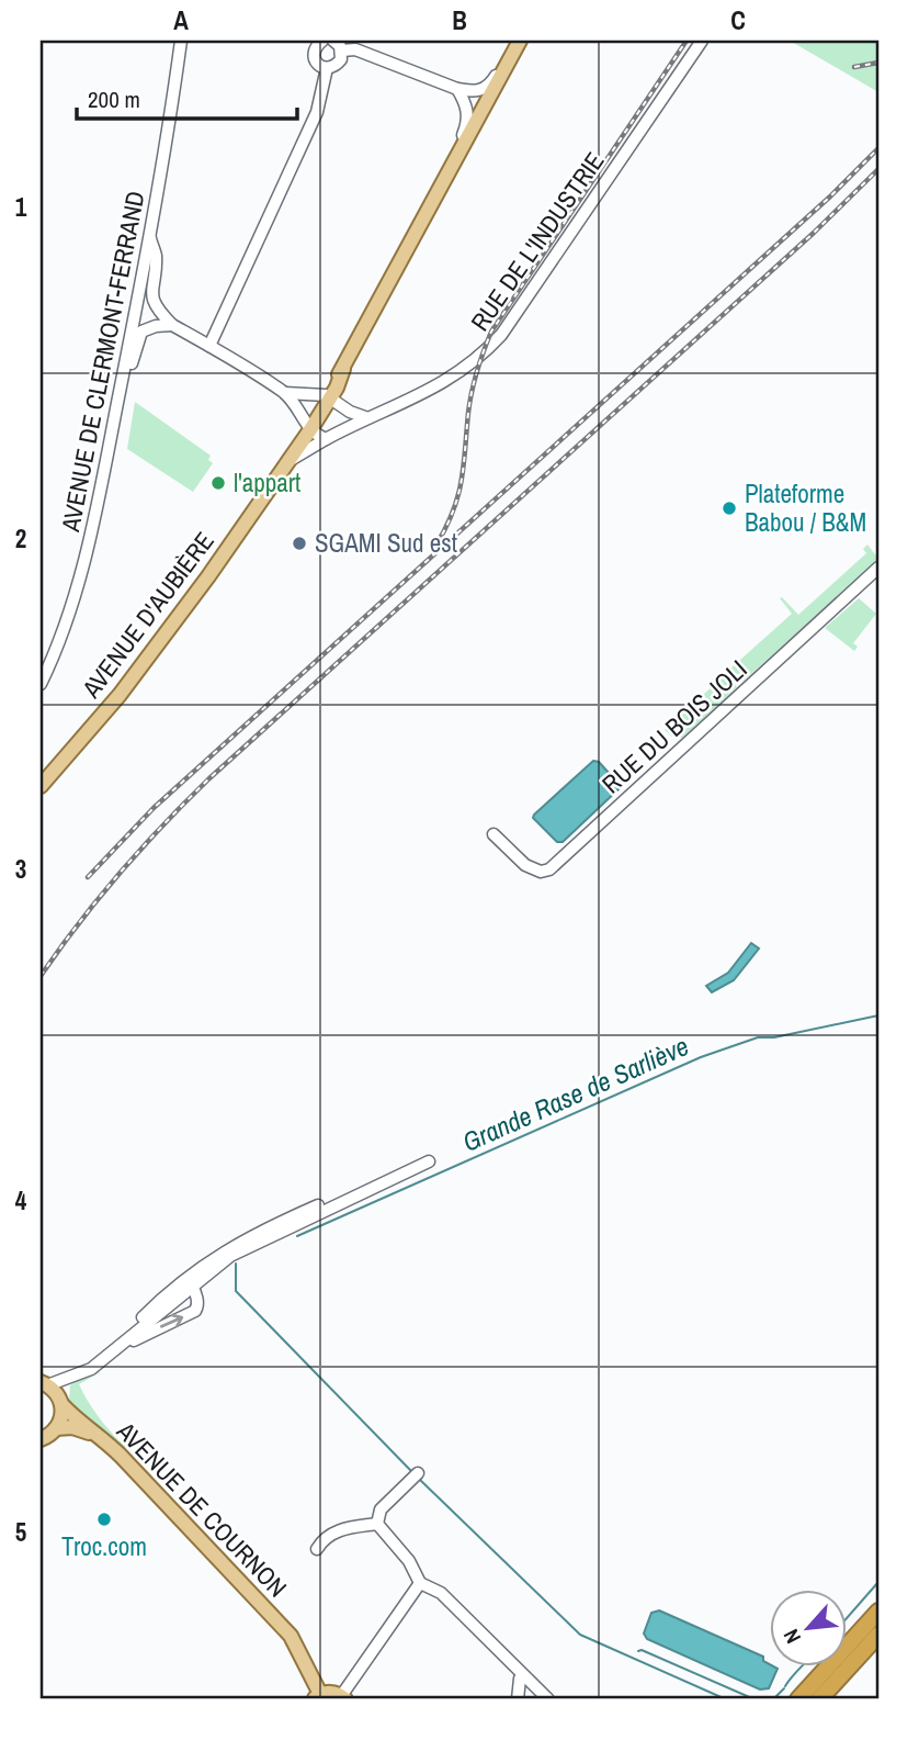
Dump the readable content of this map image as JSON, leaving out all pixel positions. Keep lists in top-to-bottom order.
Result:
{
  "streets": {
    "main road": ["AVENUE D'AUBIÈRE", "AVENUE DE COURNON"],
    "street": ["RUE DE L'INDUSTRIE", "AVENUE DE CLERMONT-FERRAND", "RUE DU BOIS JOLI"]
  },
  "crossings": [
    ["RUE DE L'INDUSTRIE", "AVENUE D'AUBIÈRE"]
  ],
  "water": ["Grande Rase de Sarliève"],
  "places": [
    "l'appart",
    "Plateforme Babou / B&M",
    "SGAMI Sud est",
    "Troc.com"
  ],
  "scale_bar": "200 m",
  "north": "bottom left",
  "grid": {
    "columns": ["A", "B", "C"],
    "rows": [
      "1",
      "2",
      "3",
      "4",
      "5"
    ]
  }
}
